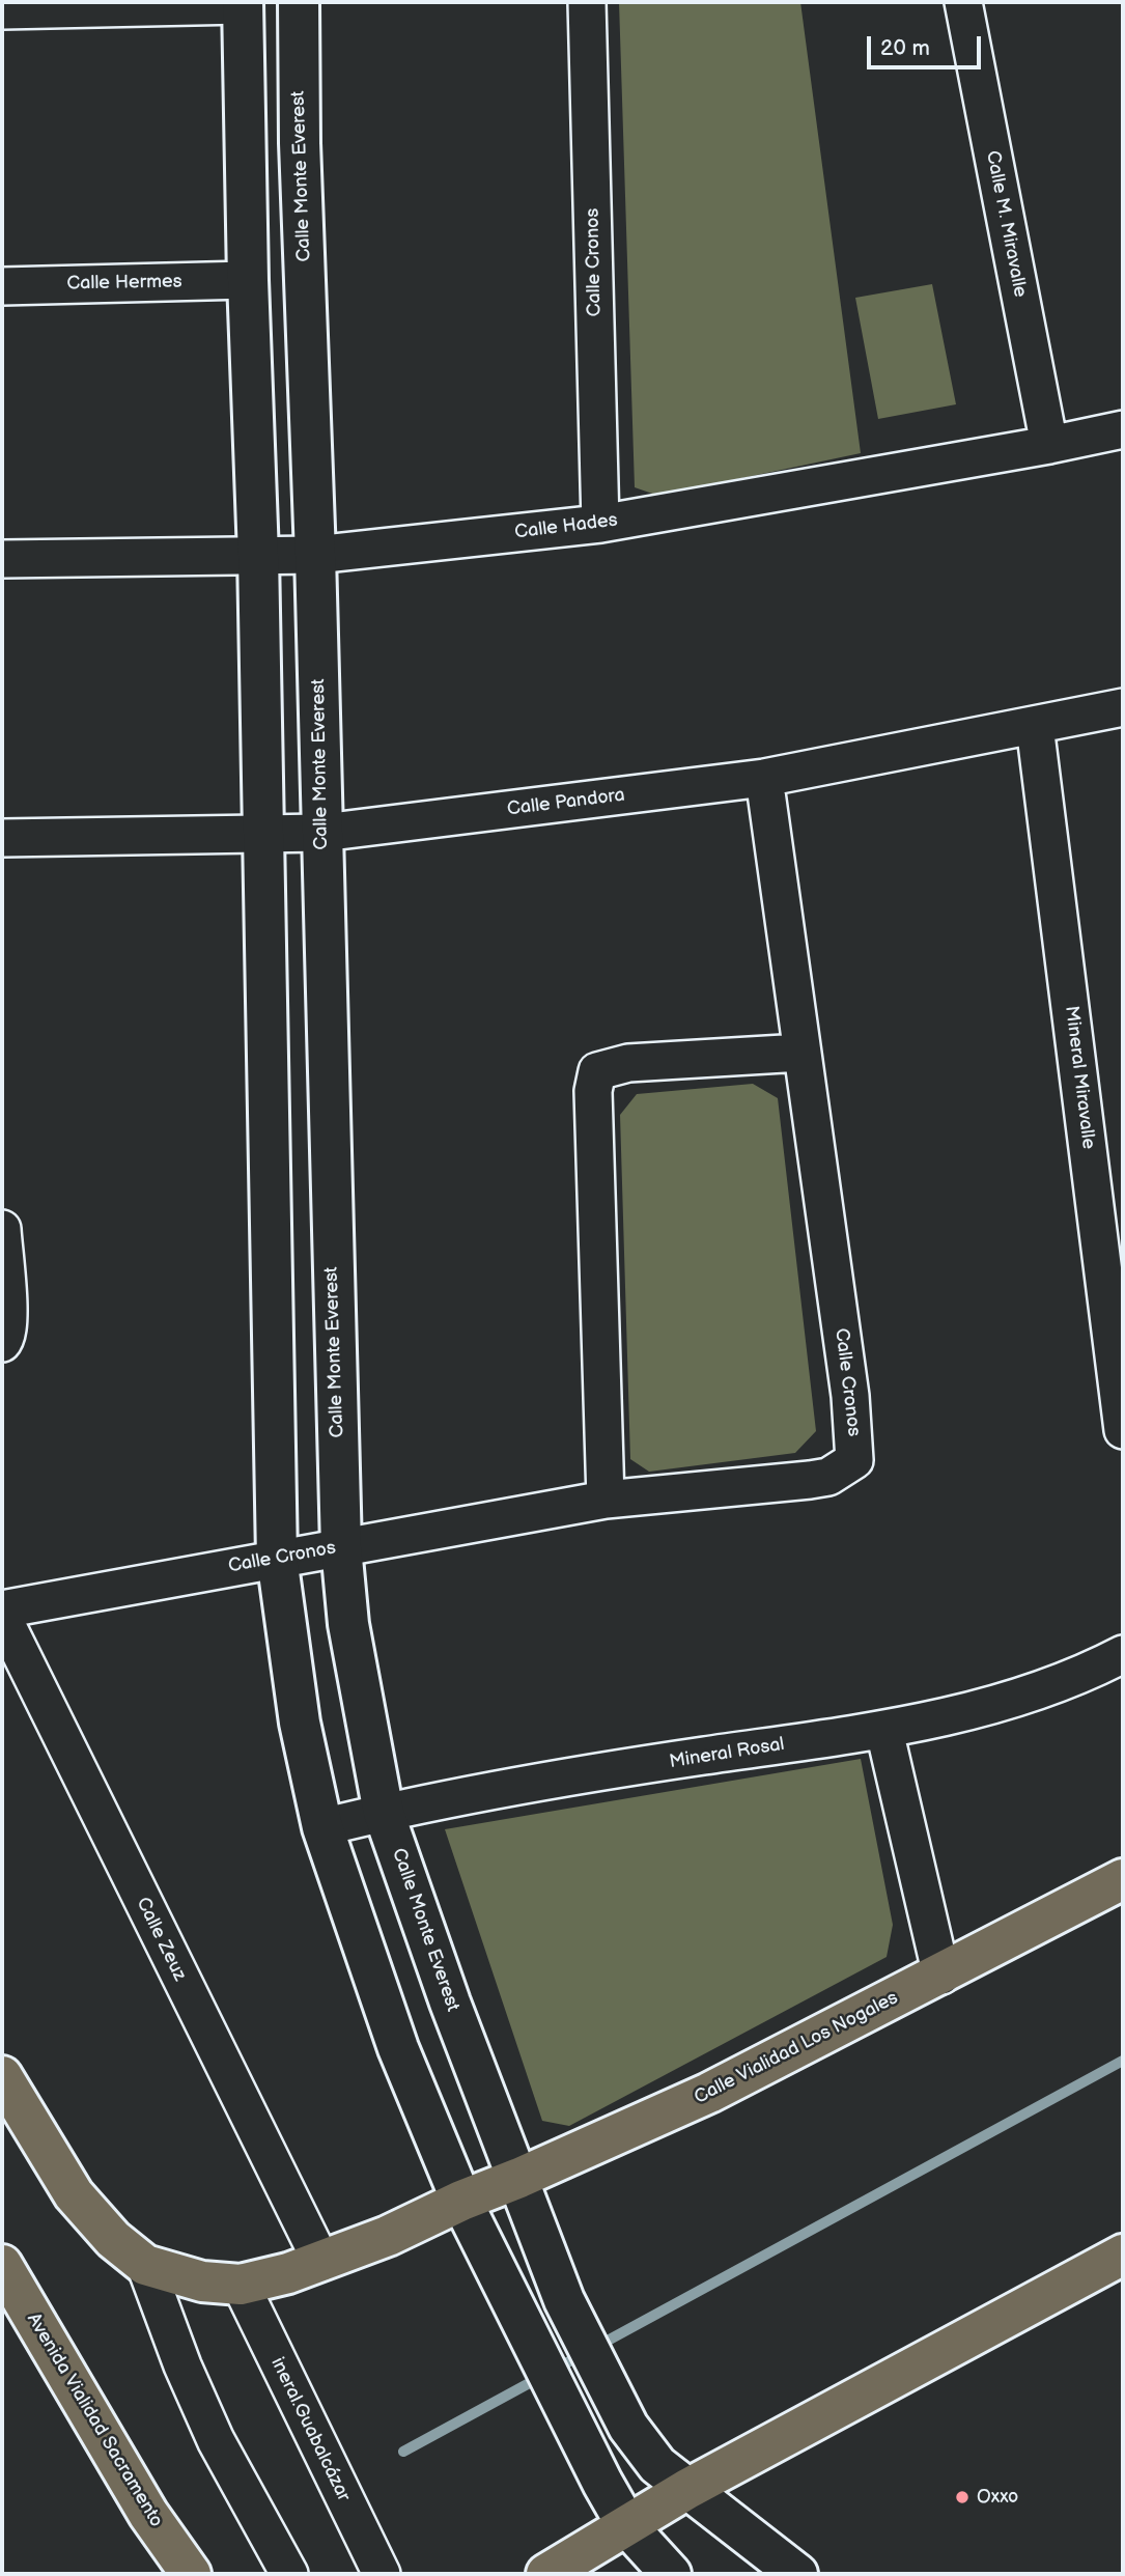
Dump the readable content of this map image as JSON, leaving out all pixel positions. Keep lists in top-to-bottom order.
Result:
{
  "streets": {
    "highway": ["Calle Vialidad Los Nogales", "Avenida Vialidad Sacramento"],
    "street": [
      "Calle Monte Everest",
      "Calle M. Miravalle",
      "Calle Cronos",
      "Calle Hermes",
      "Calle Hades",
      "Calle Pandora",
      "Mineral Miravalle",
      "Mineral Rosal",
      "Calle Zeuz",
      "ineral.Guabalcázar"
    ]
  },
  "crossings": [
    ["Calle Monte Everest", "Calle Cronos"],
    ["Calle Monte Everest", "Calle Hades"],
    ["Calle Monte Everest", "Calle Pandora"],
    ["Calle Monte Everest", "Mineral Rosal"],
    ["Calle Monte Everest", "Calle Vialidad Los Nogales"],
    ["Calle M. Miravalle", "Calle Hades"],
    ["Calle Cronos", "Calle Hades"],
    ["Calle Cronos", "Calle Pandora"],
    ["Calle Pandora", "Mineral Miravalle"]
  ],
  "places": ["Oxxo"],
  "scale_bar": "20 m"
}
